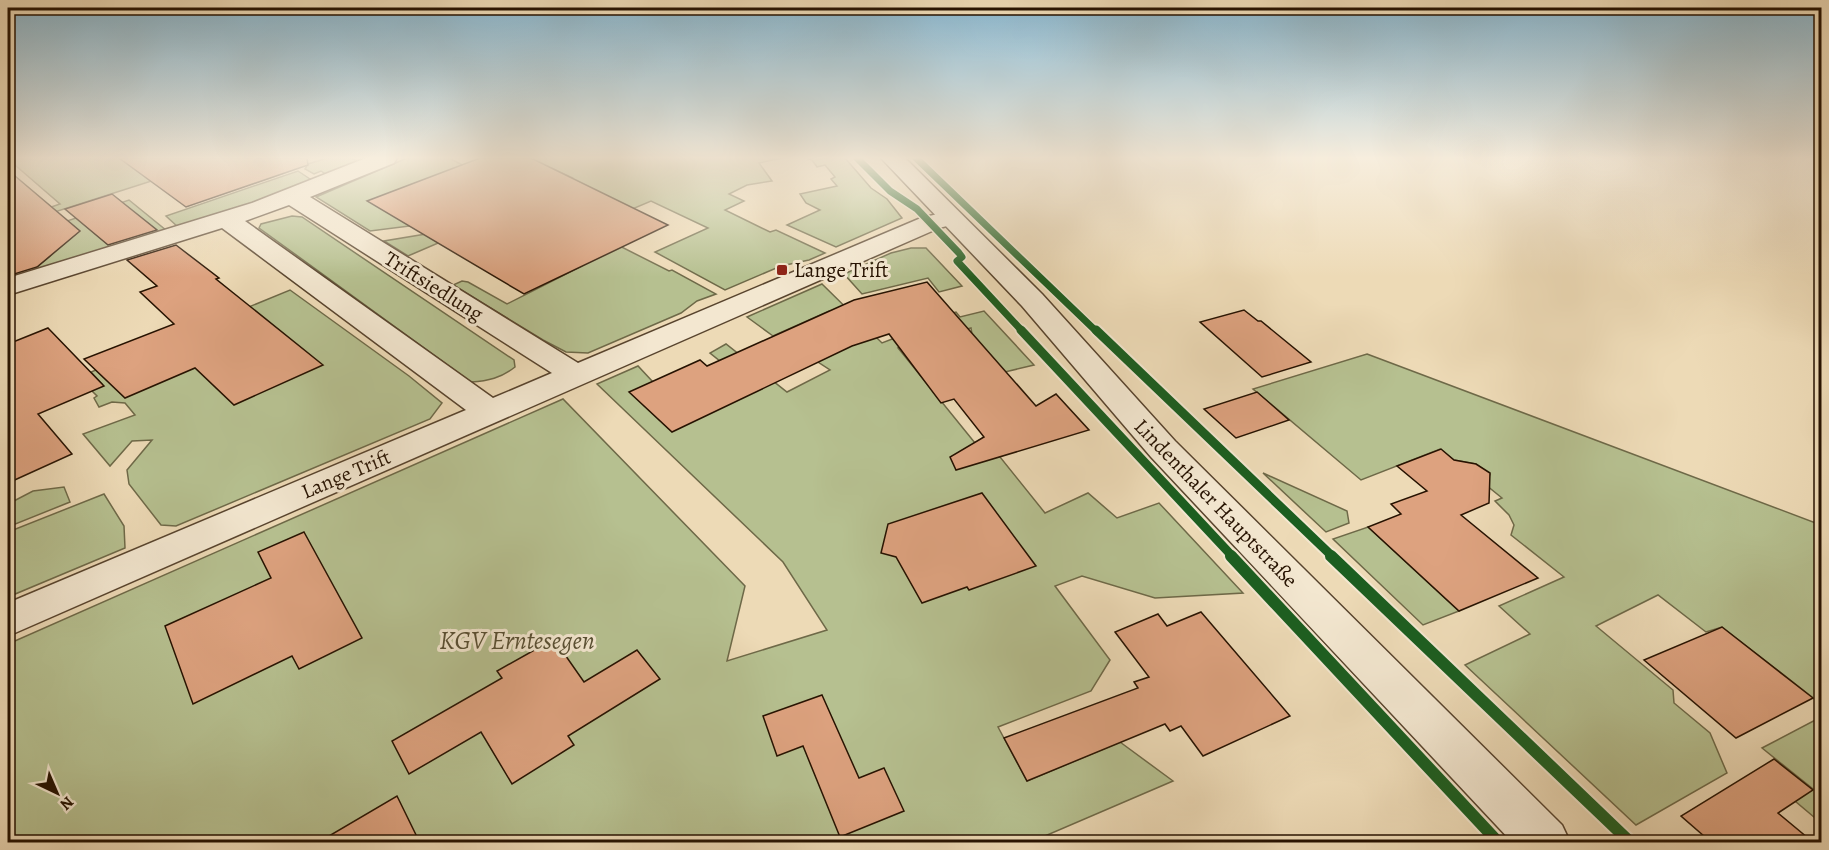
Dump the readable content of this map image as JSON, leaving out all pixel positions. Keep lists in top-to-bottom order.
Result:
{
  "streets": {
    "street": ["Triftsiedlung", "Lange Trift", "Lindenthaler Hauptstraße"]
  },
  "crossings": [
    ["Triftsiedlung", "Lange Trift"],
    ["Lange Trift", "Lindenthaler Hauptstraße"]
  ],
  "parks": ["KGV Erntesegen"],
  "places": {
    "transit": ["Lange Trift"]
  },
  "north": "bottom right"
}
